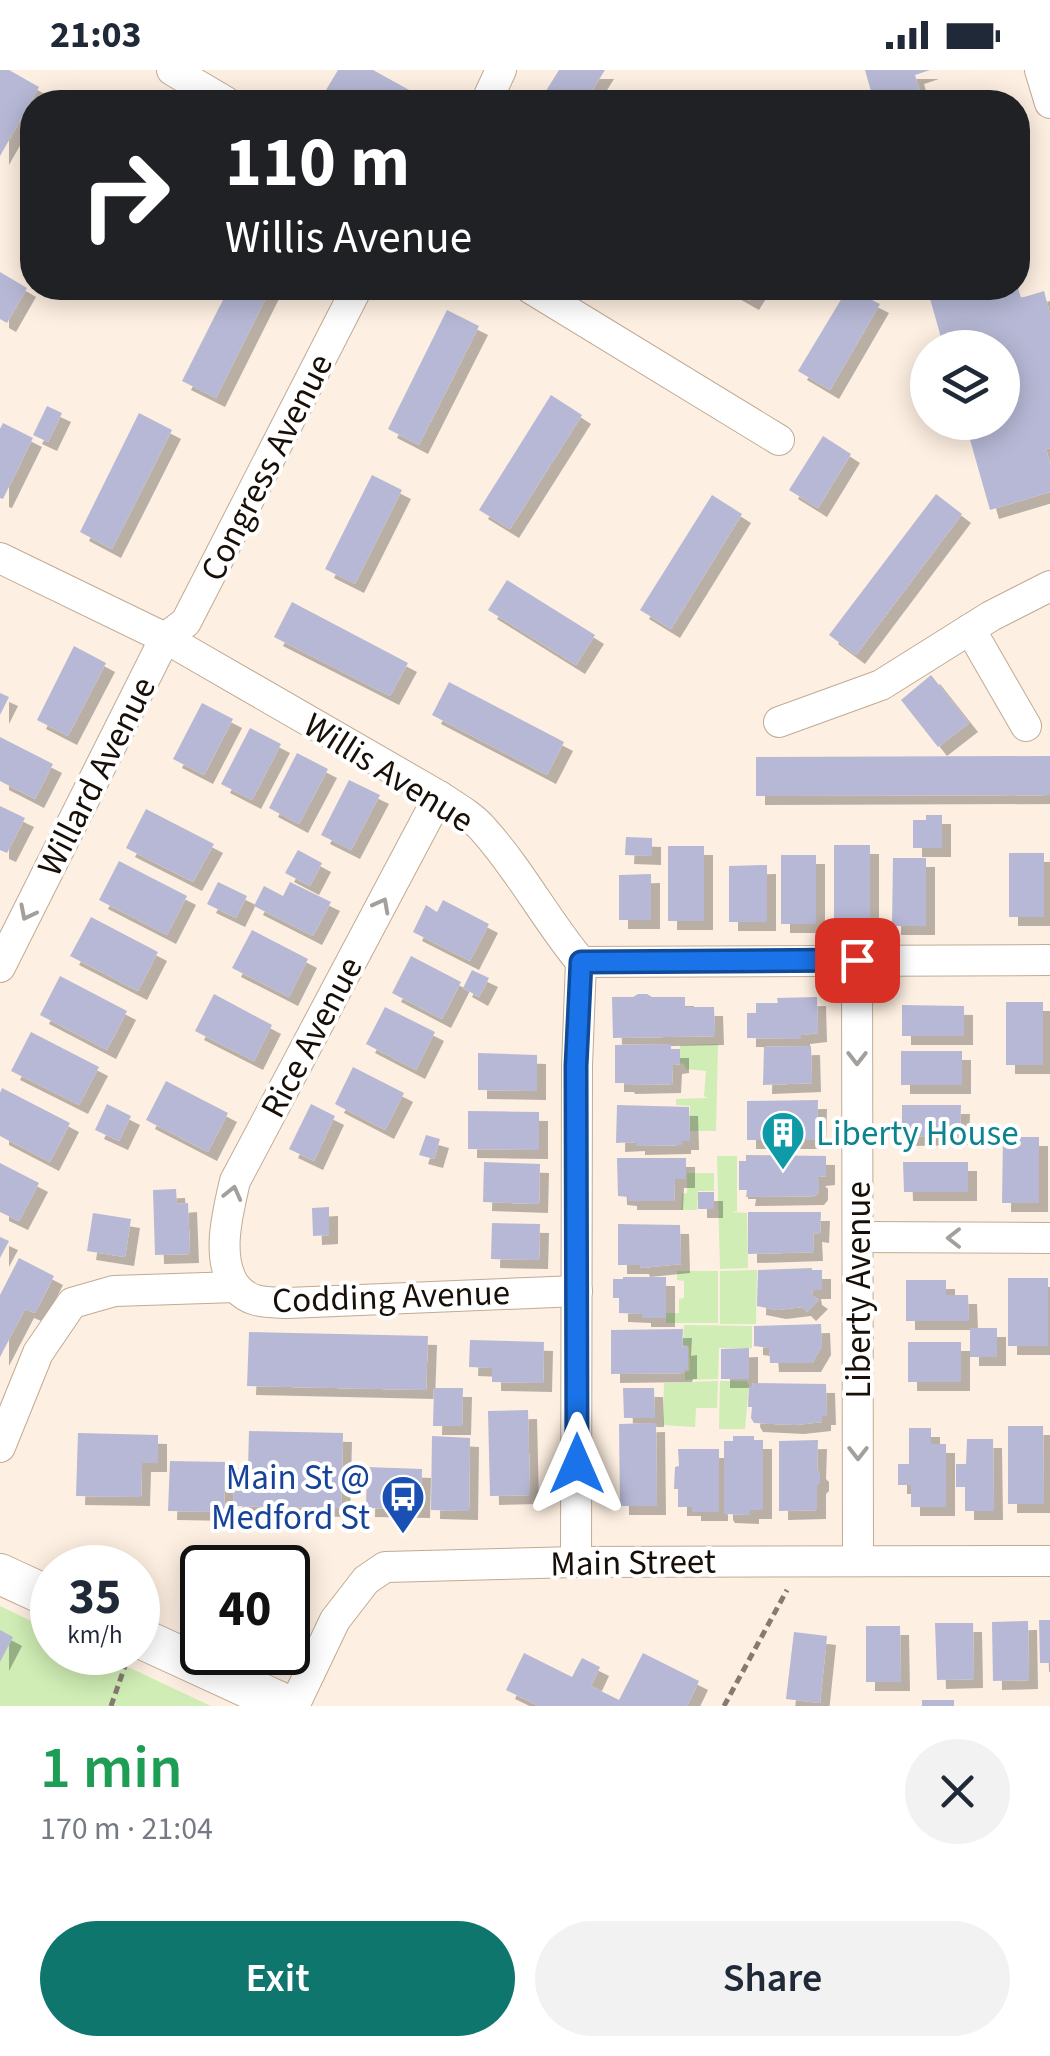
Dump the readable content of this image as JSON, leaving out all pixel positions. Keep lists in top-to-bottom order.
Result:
{
  "streets": {
    "street": [
      "Congress Avenue",
      "Willis Avenue",
      "Willard Avenue",
      "Rice Avenue",
      "Liberty Avenue",
      "Codding Avenue",
      "Main Street"
    ]
  },
  "crossings": [
    ["Congress Avenue", "Willis Avenue"],
    ["Congress Avenue", "Willard Avenue"],
    ["Willis Avenue", "Willard Avenue"],
    ["Willis Avenue", "Rice Avenue"],
    ["Rice Avenue", "Codding Avenue"],
    ["Liberty Avenue", "Main Street"]
  ],
  "one_way": ["Willard Avenue", "Rice Avenue", "Liberty Avenue"],
  "places": {
    "building": ["Liberty House"],
    "bus stop": ["Main St @ Medford St"]
  },
  "page": {
    "status": "21:03",
    "turn": ["110 m", "Willis Avenue"],
    "speed": "35 km/h",
    "limit": "40",
    "heading": ["1 min", "170 m · 21:04"],
    "buttons": ["Exit", "Share"]
  }
}
